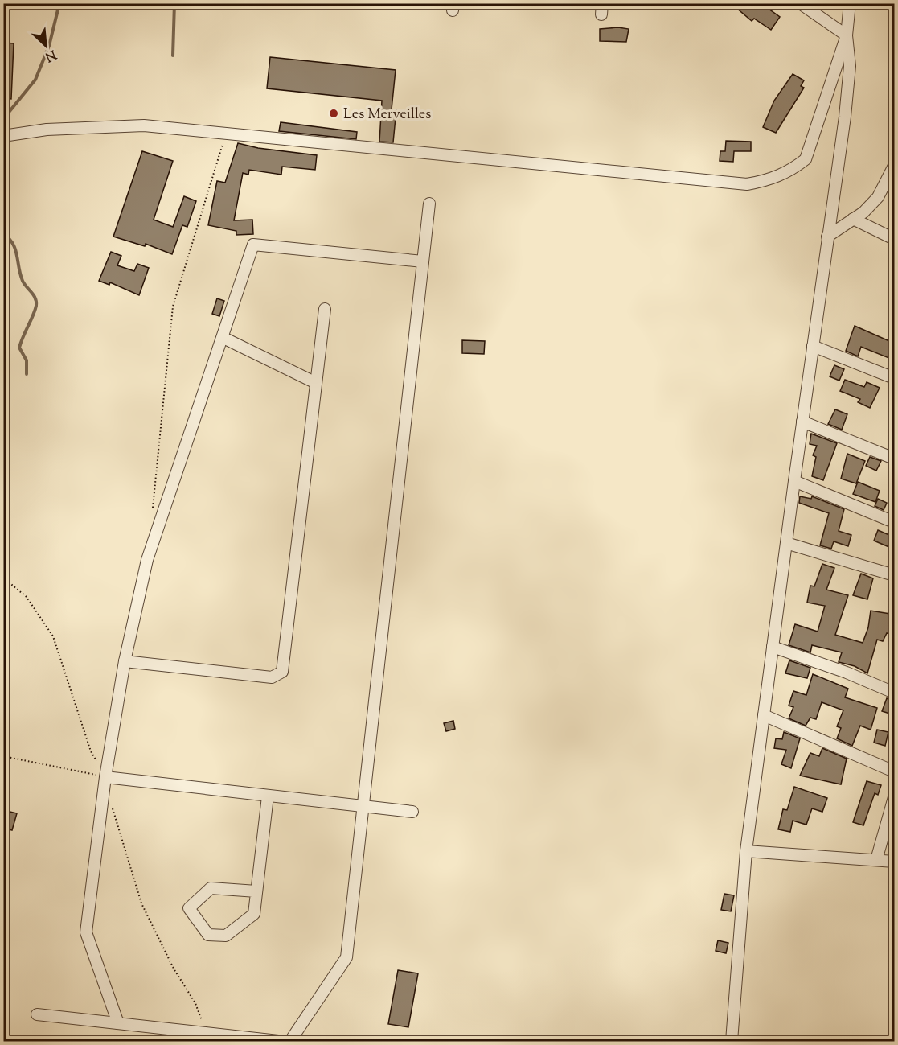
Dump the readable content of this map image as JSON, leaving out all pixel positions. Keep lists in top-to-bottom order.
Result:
{
  "places": ["Les Merveilles"],
  "north": "bottom right"
}
